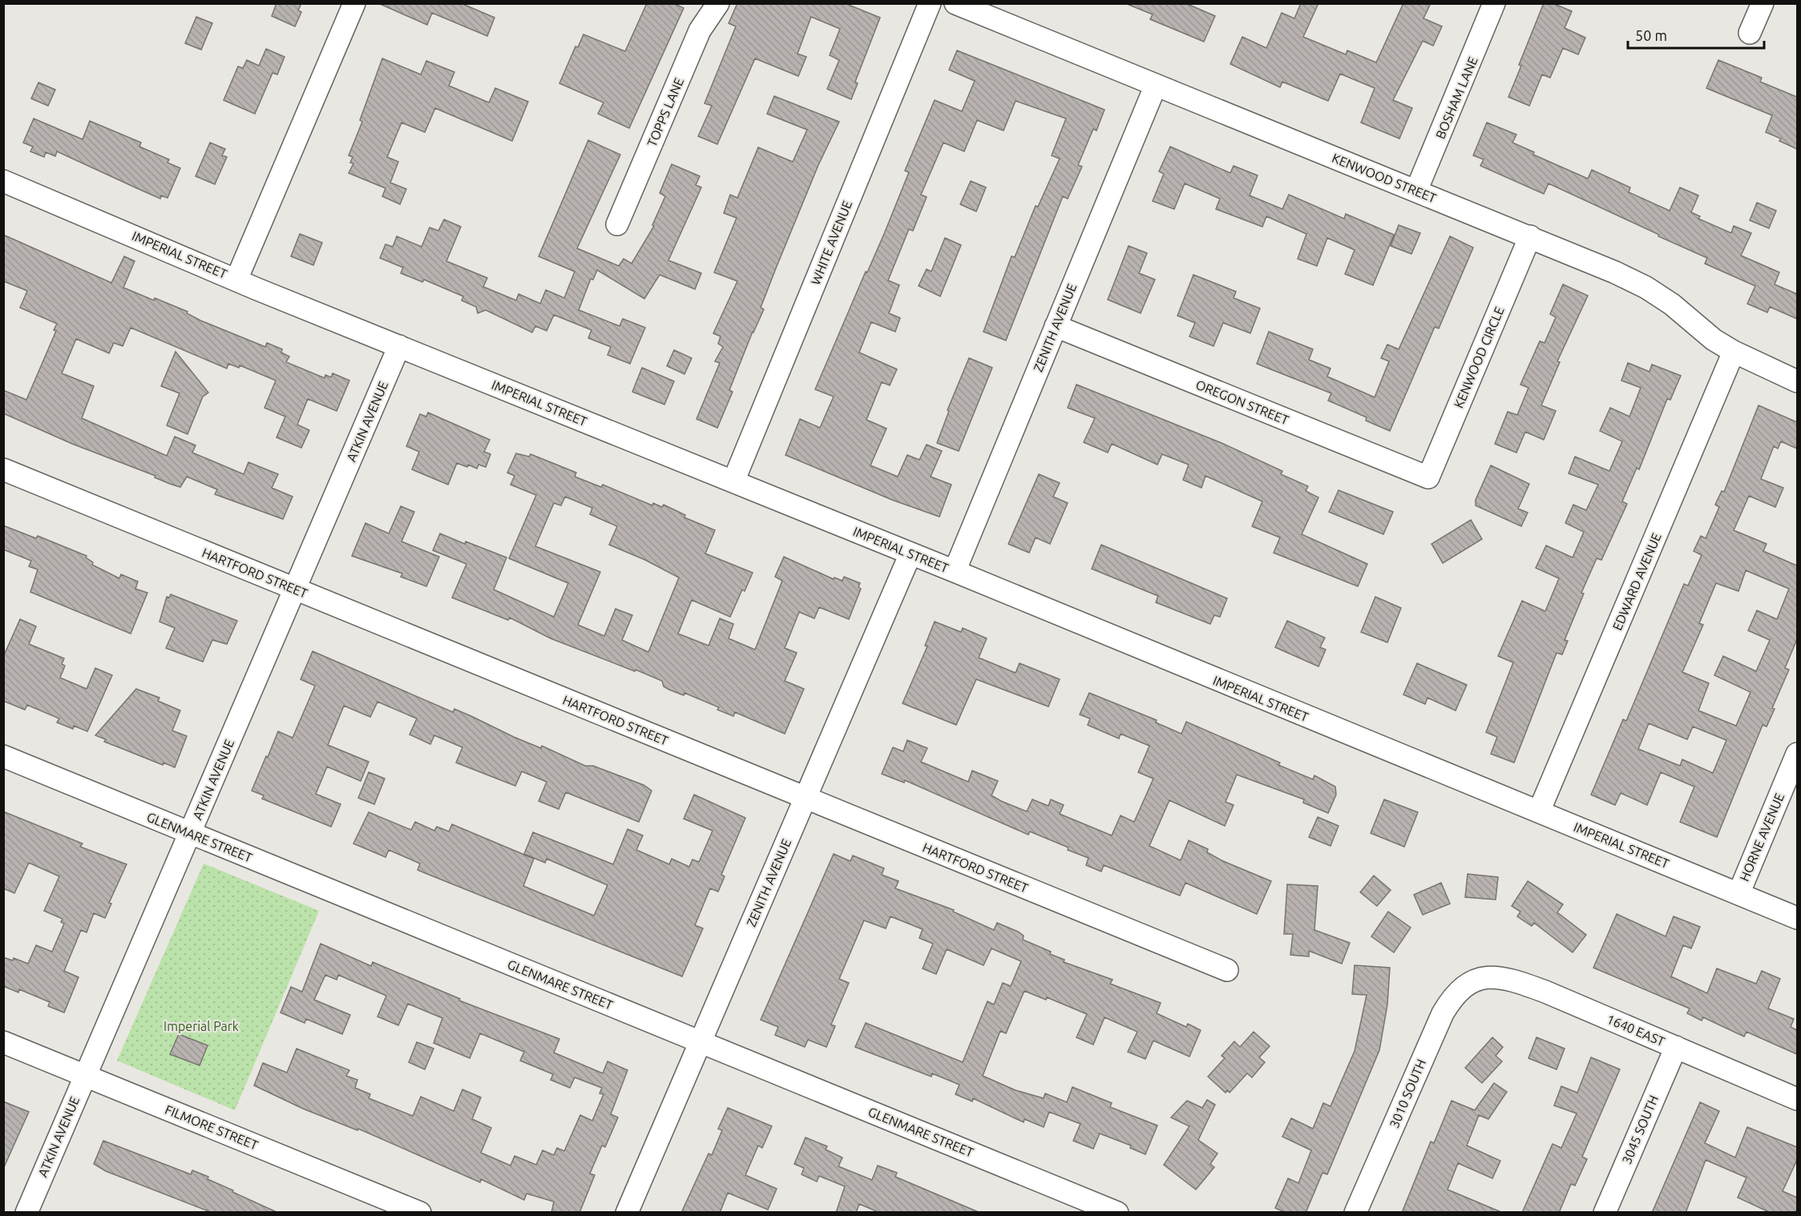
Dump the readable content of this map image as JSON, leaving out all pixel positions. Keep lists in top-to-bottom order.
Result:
{
  "streets": {
    "street": [
      "BOSHAM LANE",
      "TOPPS LANE",
      "KENWOOD STREET",
      "WHITE AVENUE",
      "IMPERIAL STREET",
      "ZENITH AVENUE",
      "KENWOOD CIRCLE",
      "OREGON STREET",
      "ATKIN AVENUE",
      "HARTFORD STREET",
      "EDWARD AVENUE",
      "GLENMARE STREET",
      "HORNE AVENUE",
      "1640 EAST",
      "3010 SOUTH",
      "FILMORE STREET",
      "3045 SOUTH"
    ]
  },
  "crossings": [
    ["BOSHAM LANE", "KENWOOD STREET"],
    ["KENWOOD STREET", "ZENITH AVENUE"],
    ["KENWOOD STREET", "KENWOOD CIRCLE"],
    ["KENWOOD STREET", "EDWARD AVENUE"],
    ["WHITE AVENUE", "IMPERIAL STREET"],
    ["IMPERIAL STREET", "ZENITH AVENUE"],
    ["IMPERIAL STREET", "ATKIN AVENUE"],
    ["IMPERIAL STREET", "EDWARD AVENUE"],
    ["IMPERIAL STREET", "HORNE AVENUE"],
    ["ZENITH AVENUE", "OREGON STREET"],
    ["ZENITH AVENUE", "HARTFORD STREET"],
    ["ZENITH AVENUE", "GLENMARE STREET"],
    ["KENWOOD CIRCLE", "OREGON STREET"],
    ["ATKIN AVENUE", "HARTFORD STREET"],
    ["ATKIN AVENUE", "GLENMARE STREET"],
    ["ATKIN AVENUE", "FILMORE STREET"],
    ["1640 EAST", "3010 SOUTH"],
    ["1640 EAST", "3045 SOUTH"]
  ],
  "parks": ["Imperial Park"],
  "scale_bar": "50 m"
}
